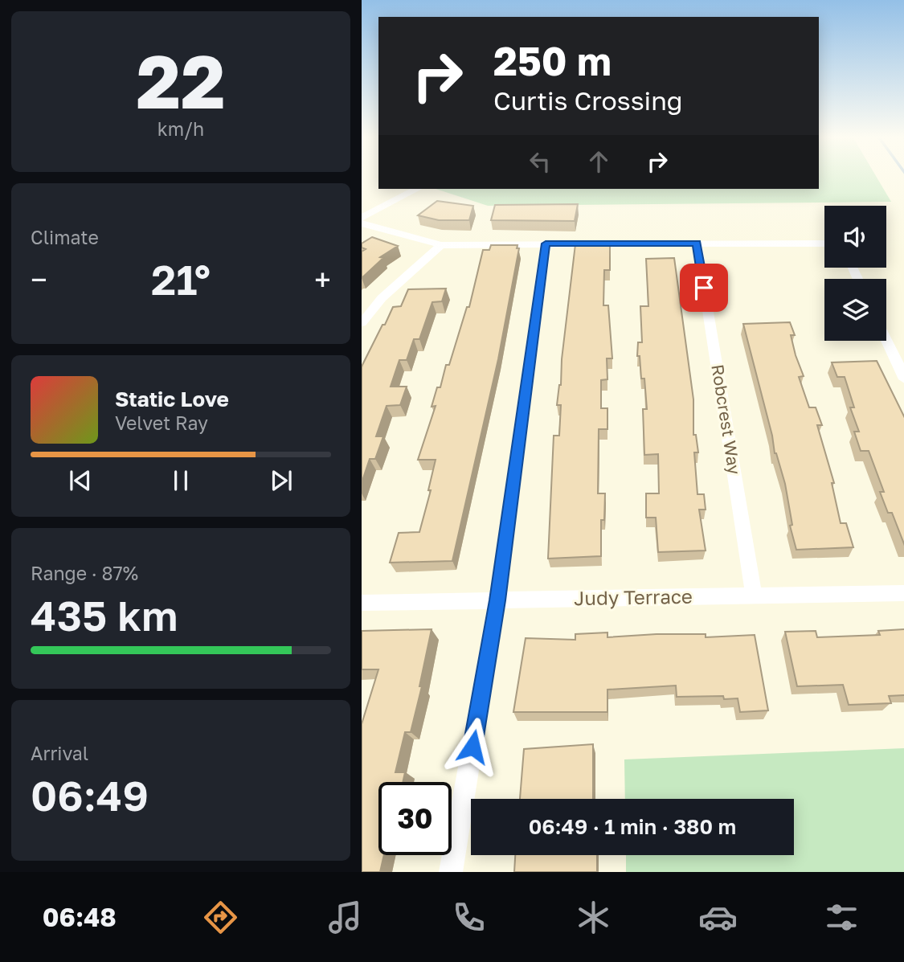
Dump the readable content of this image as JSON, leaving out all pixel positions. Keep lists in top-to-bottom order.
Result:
{
  "streets": {
    "street": ["Robcrest Way", "Judy Terrace"]
  },
  "crossings": [
    ["Robcrest Way", "Judy Terrace"]
  ],
  "page": {
    "tile": [
      ["22", "km/h"],
      "Climate",
      ["Range · 87%", "435 km"],
      ["Arrival", "06:49"]
    ],
    "turn": ["250 m", "Curtis Crossing"],
    "heat": ["−", "21°", "+"],
    "song": ["Static Love", "Velvet Ray"],
    "limit": "30",
    "trip": "06:49 · 1 min · 380 m",
    "tabs": "06:48"
  }
}
